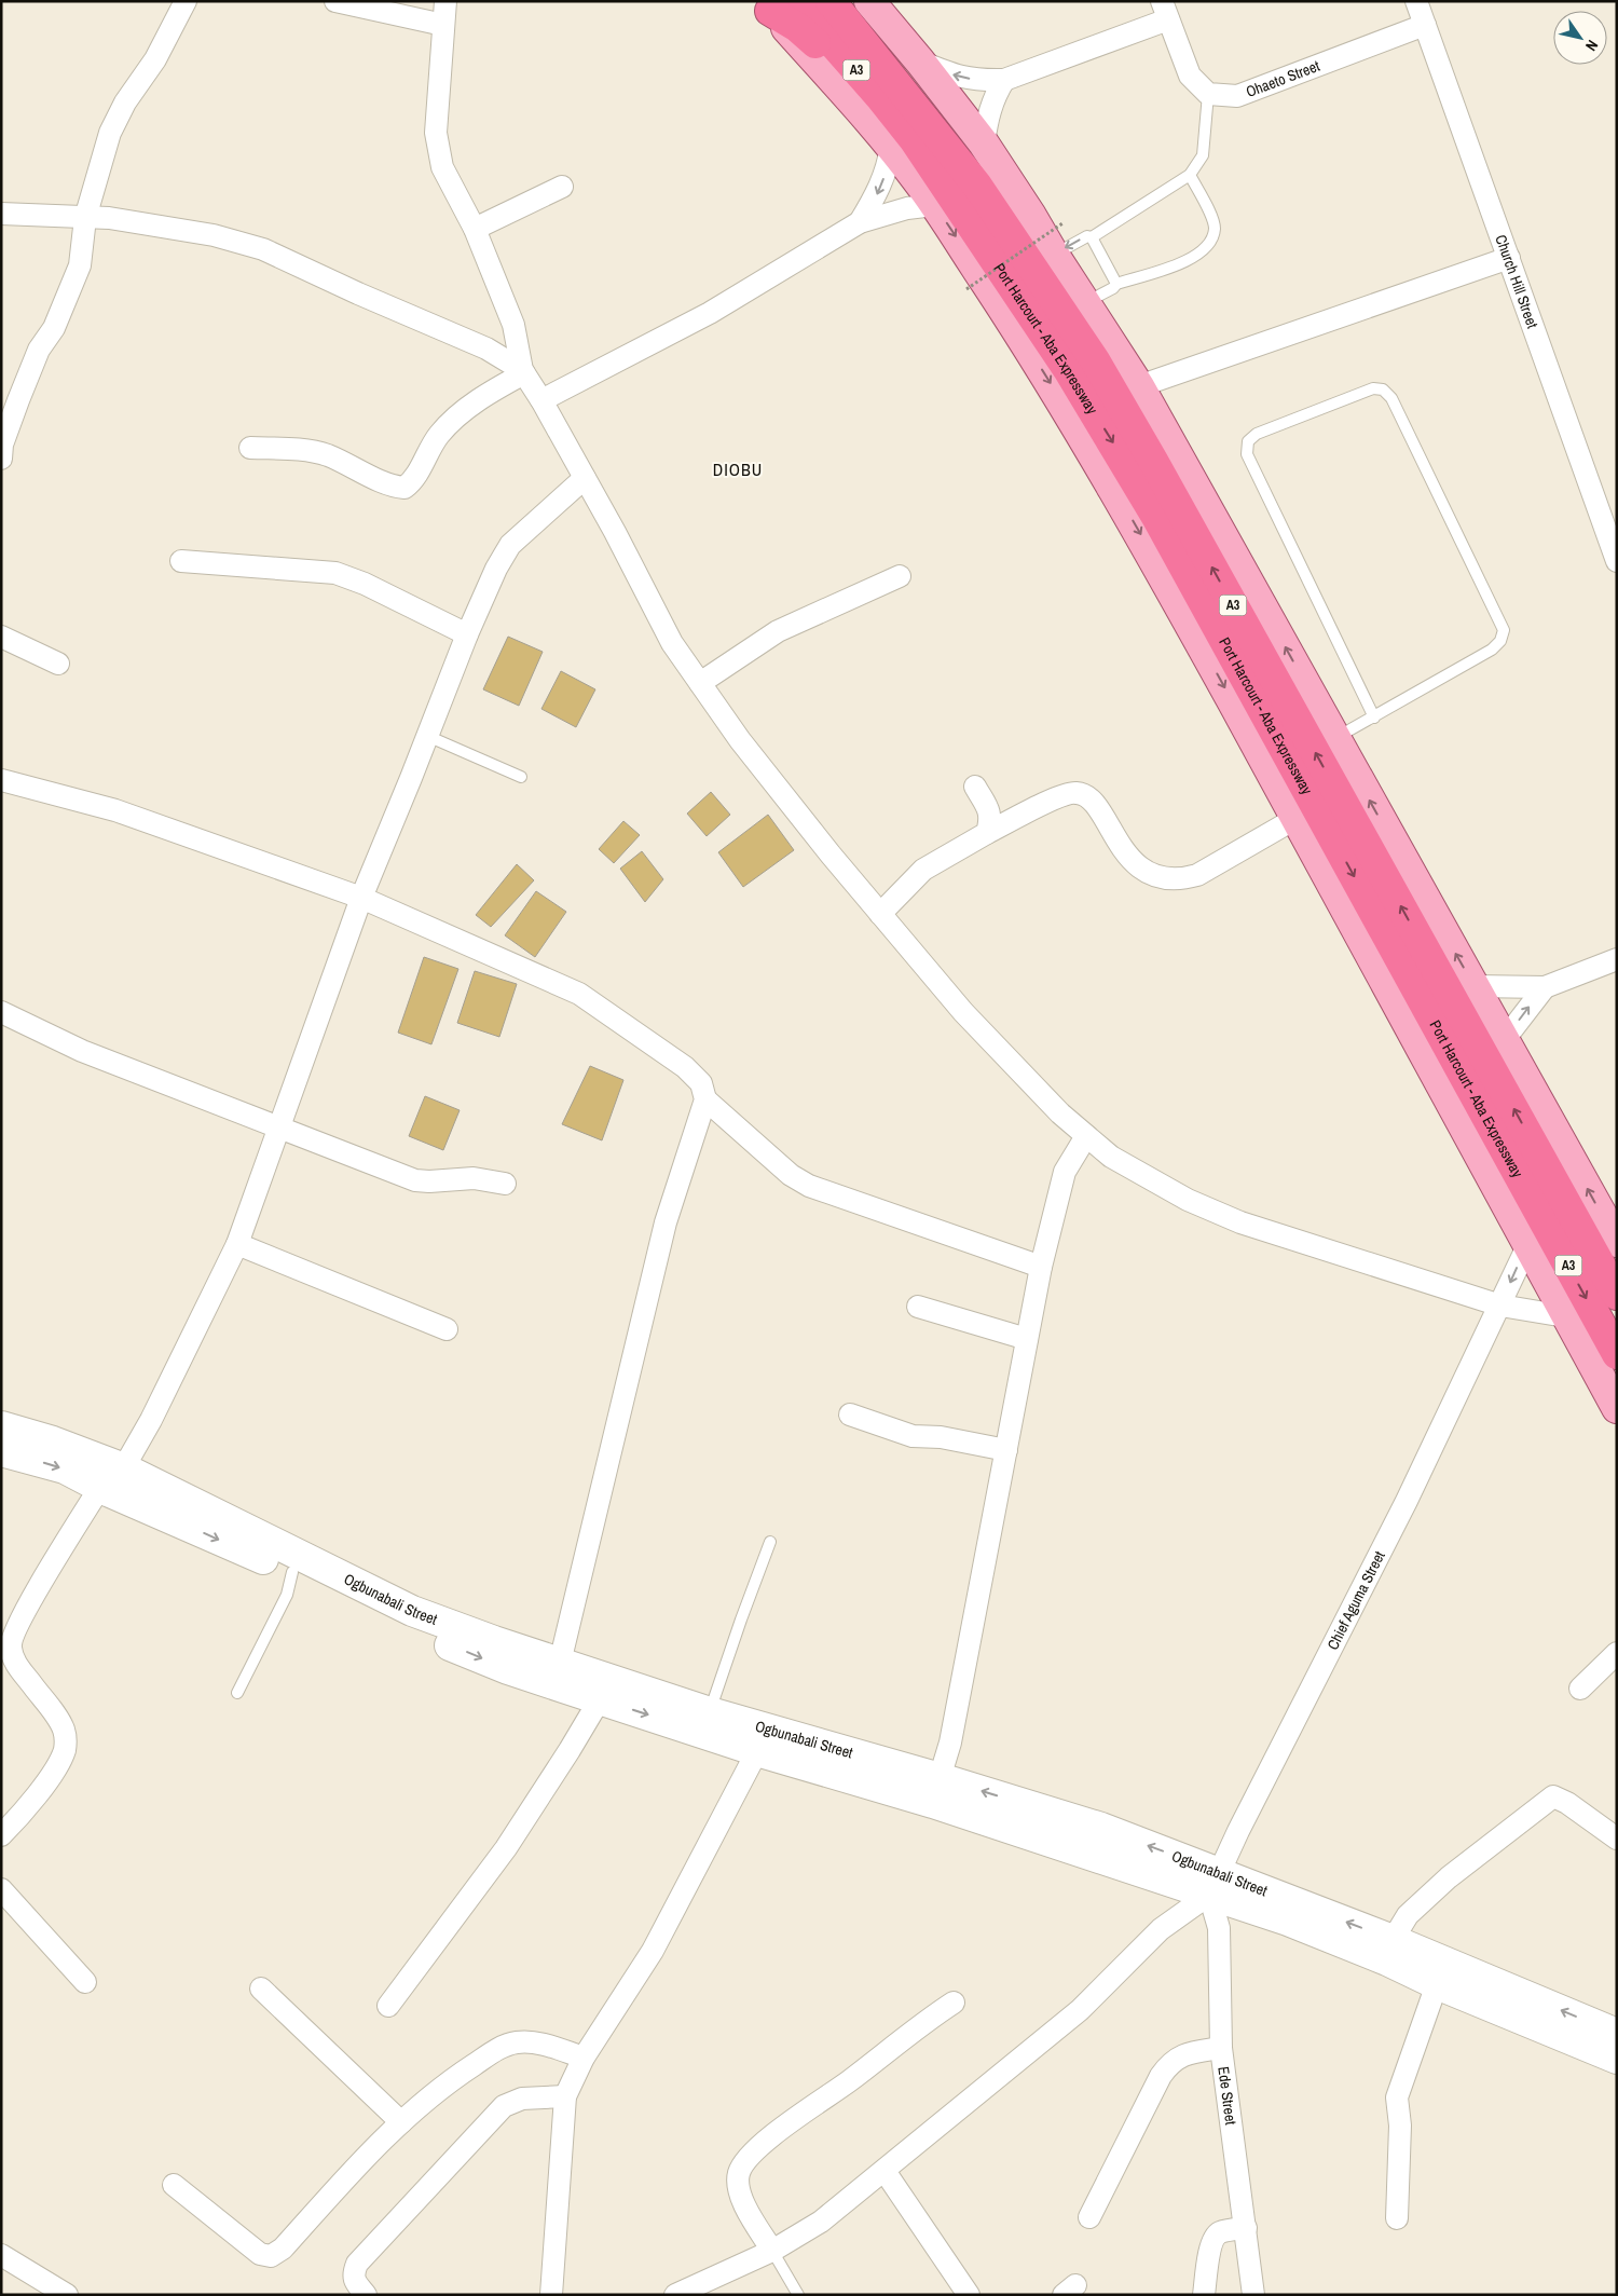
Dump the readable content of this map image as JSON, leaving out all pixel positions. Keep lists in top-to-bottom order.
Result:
{
  "streets": {
    "highway": ["A3", "Port Harcourt - Aba Expressway"],
    "street": [
      "Ohaeto Street",
      "Church Hill Street",
      "Ogbunabali Street",
      "Chief Aguma Street",
      "Ede Street"
    ]
  },
  "crossings": [
    ["Ohaeto Street", "Church Hill Street"],
    ["Ogbunabali Street", "Chief Aguma Street"],
    ["Ogbunabali Street", "Ede Street"],
    ["Chief Aguma Street", "Ede Street"]
  ],
  "districts": ["DIOBU"],
  "north": "bottom right"
}
